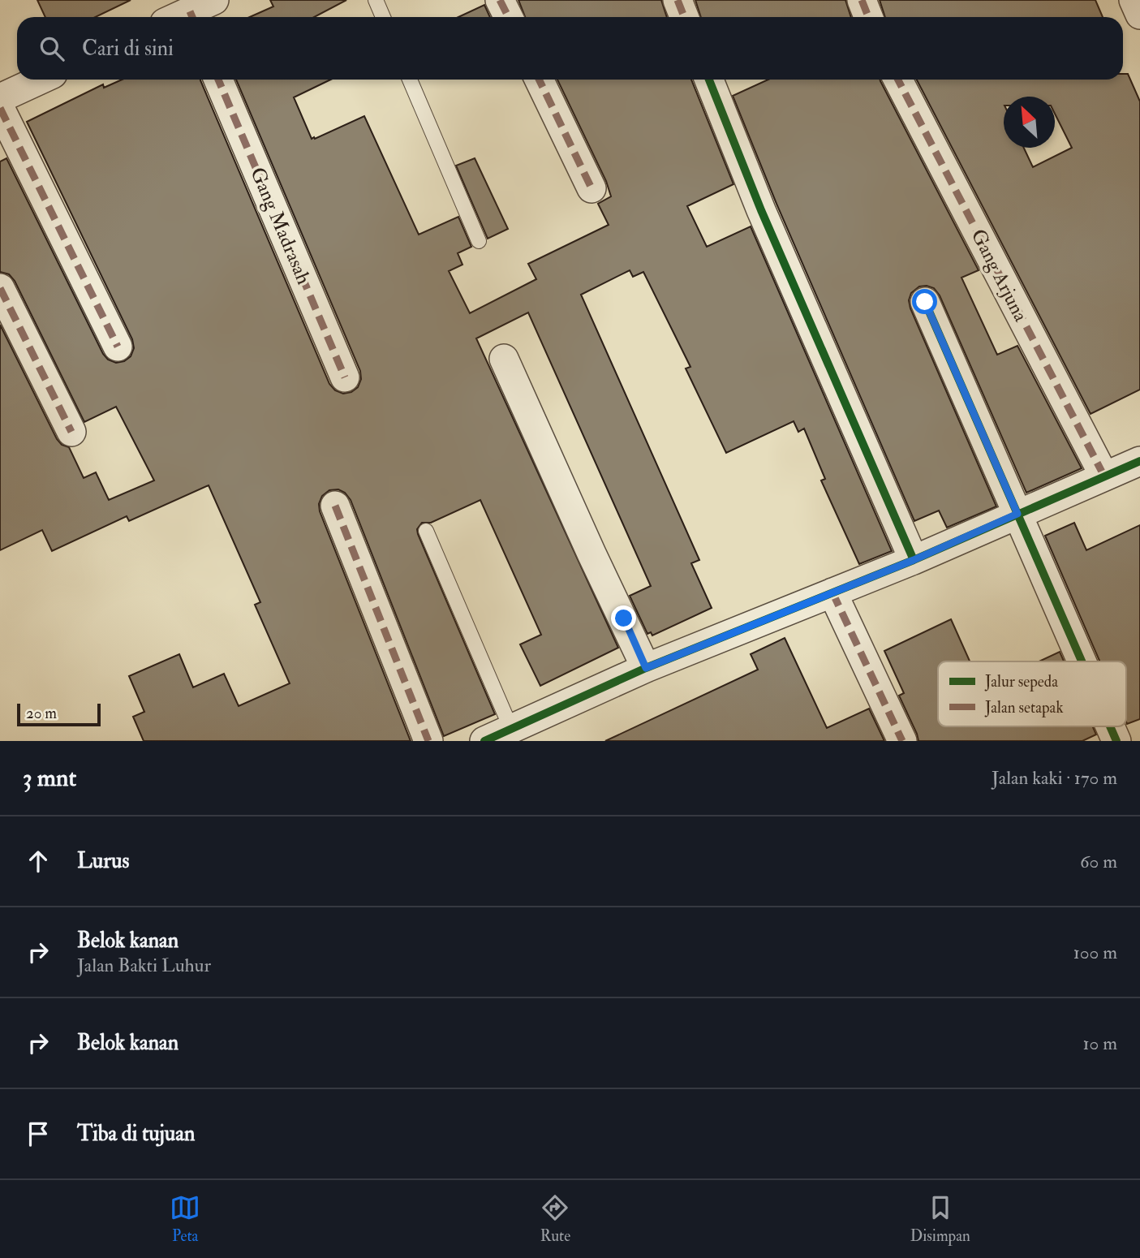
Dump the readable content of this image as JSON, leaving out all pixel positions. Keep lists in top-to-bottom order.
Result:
{
  "streets": {
    "street": ["Gang Madrasah", "Gang Arjuna"]
  },
  "legend": ["Jalur sepeda", "Jalan setapak"],
  "scale_bar": "20 m",
  "north": "top left",
  "page": {
    "search": "Cari di sini",
    "scale": "20 m",
    "heading": ["3 mnt", "Jalan kaki · 170 m"],
    "list": [
      ["Lurus", "60 m"],
      ["Belok kanan", "Jalan Bakti Luhur", "100 m"],
      ["Belok kanan", "10 m"],
      "Tiba di tujuan"
    ],
    "nav": ["Peta", "Rute", "Disimpan"]
  }
}
